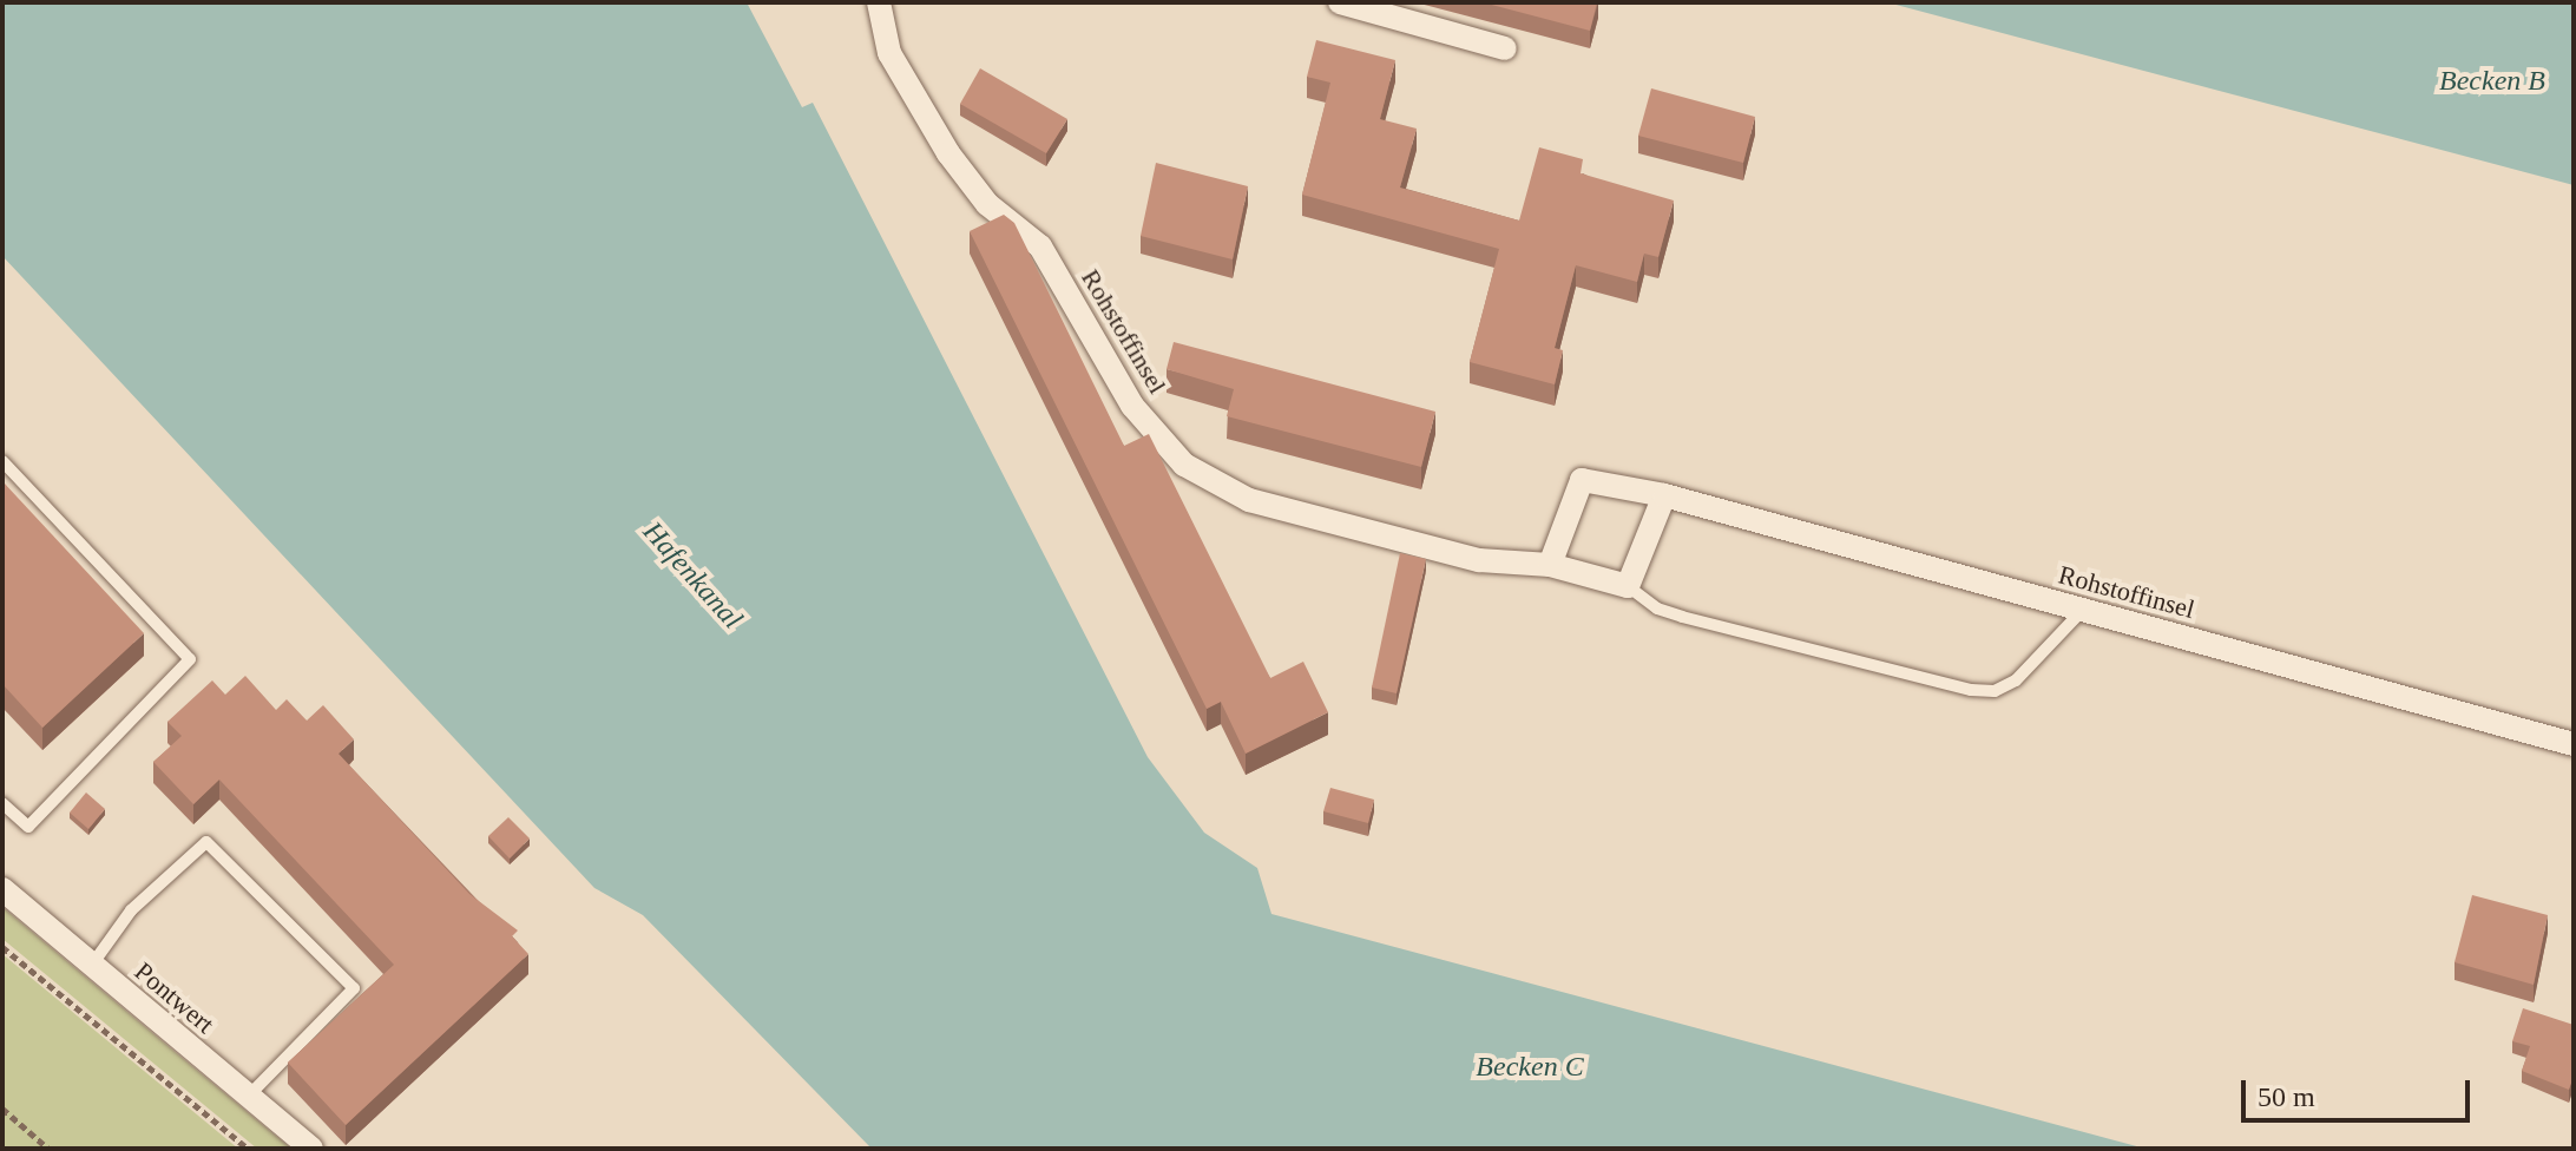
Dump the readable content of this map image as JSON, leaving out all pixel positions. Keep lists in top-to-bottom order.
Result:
{
  "streets": {
    "street": ["Rohstoffinsel", "Pontwert"]
  },
  "water": ["Becken B", "Hafenkanal", "Becken C"],
  "scale_bar": "50 m"
}
